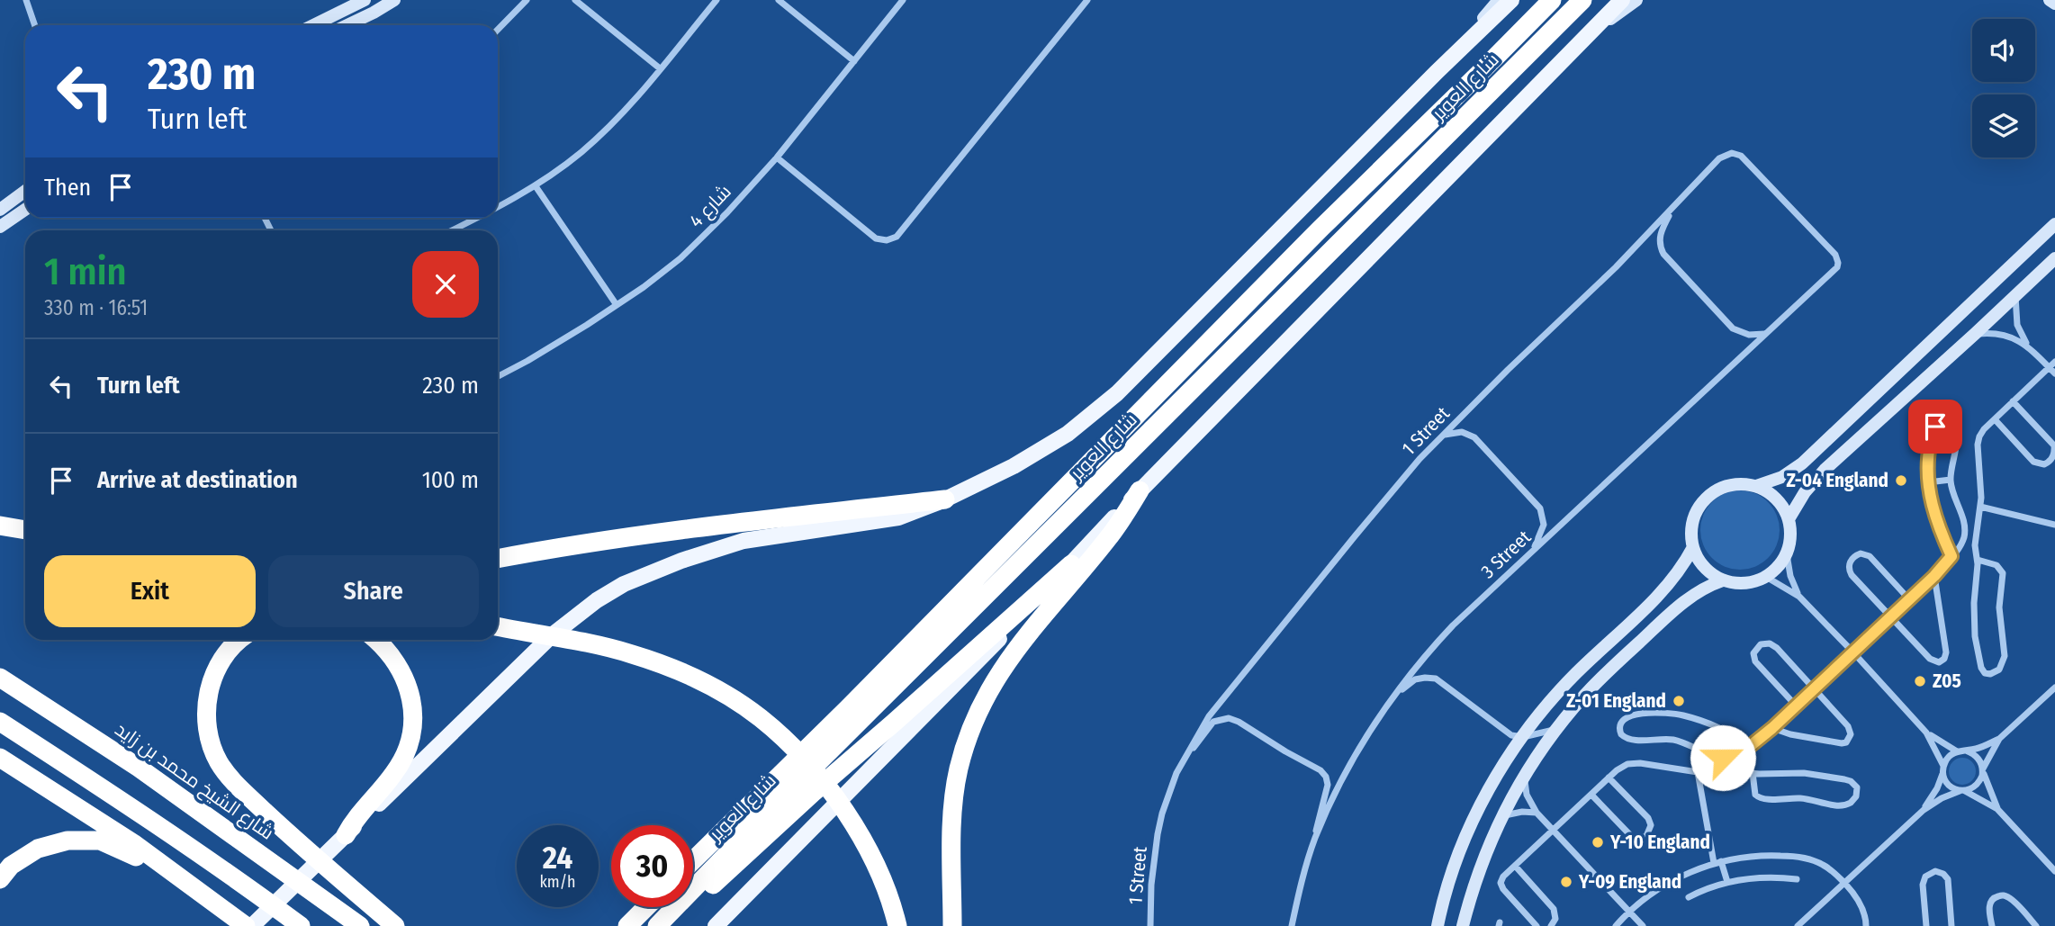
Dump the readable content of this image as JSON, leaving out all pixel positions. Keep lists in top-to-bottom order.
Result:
{
  "streets": {
    "highway": ["شارع العوير", "شارع الشيخ محمد بن زايد"],
    "street": ["شارع 4", "1 Street", "3 Street"]
  },
  "crossings": [
    ["1 Street", "3 Street"]
  ],
  "places": [
    "Z-04 England",
    "Z05",
    "Z-01 England",
    "Y-10 England",
    "Y-09 England"
  ],
  "page": {
    "turn": ["230 m", "Turn left"],
    "then": "Then",
    "heading": ["1 min", "330 m · 16:51"],
    "list": [
      {
        "name": "Turn left",
        "value": "230 m"
      },
      {
        "name": "Arrive at destination",
        "value": "100 m"
      }
    ],
    "buttons": ["Exit", "Share"],
    "speed": "24 km/h",
    "limit": "30"
  }
}
